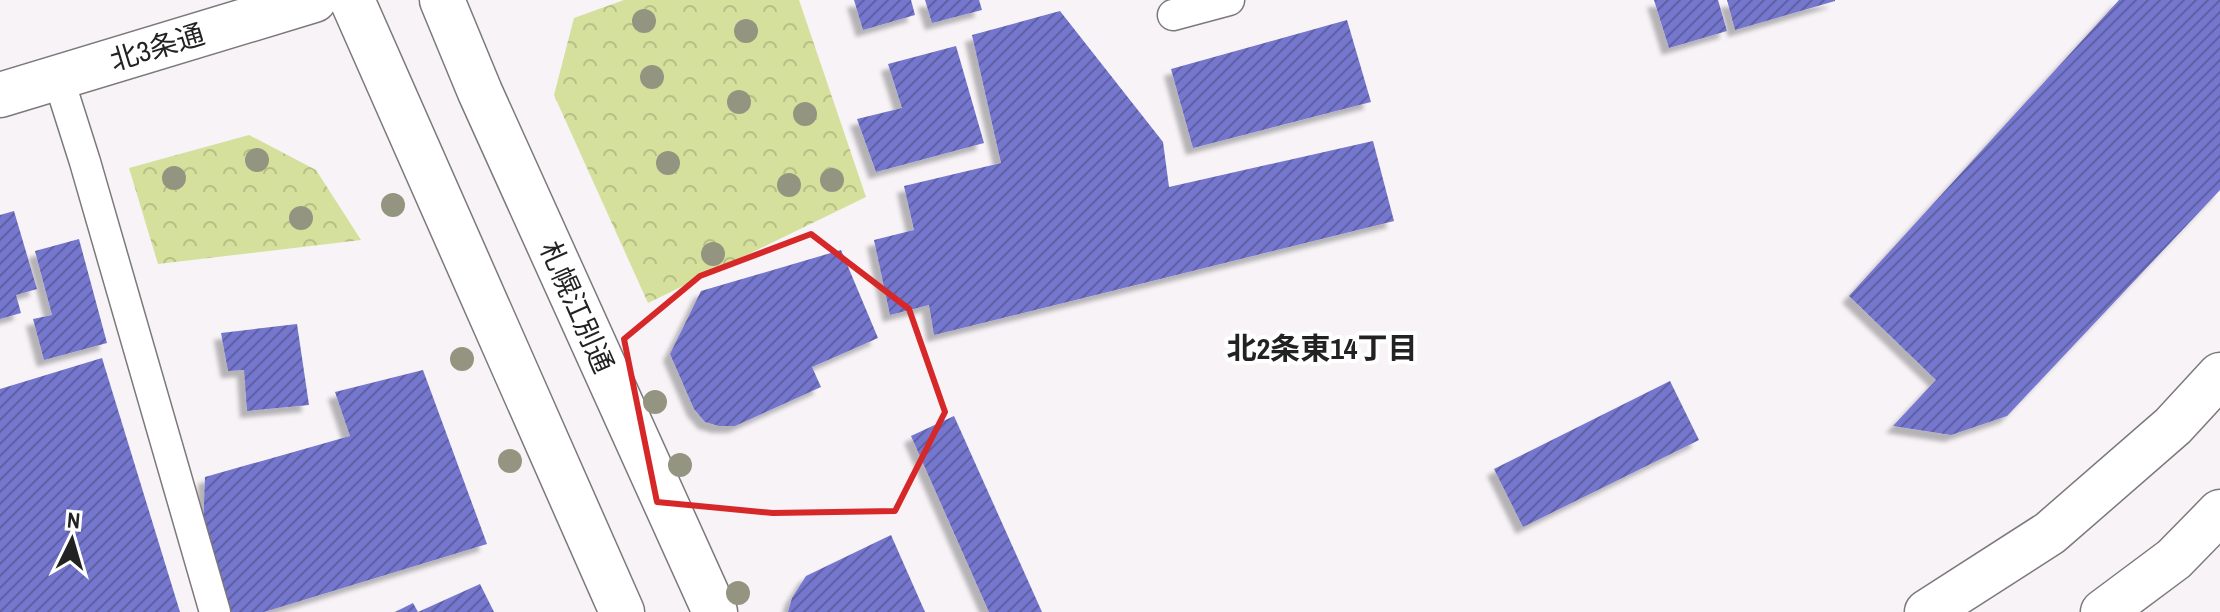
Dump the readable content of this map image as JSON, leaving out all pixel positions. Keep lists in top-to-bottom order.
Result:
{
  "streets": {
    "street": ["北3条通", "札幌江別通"]
  },
  "districts": ["北2条東14丁目"],
  "north": "top"
}
